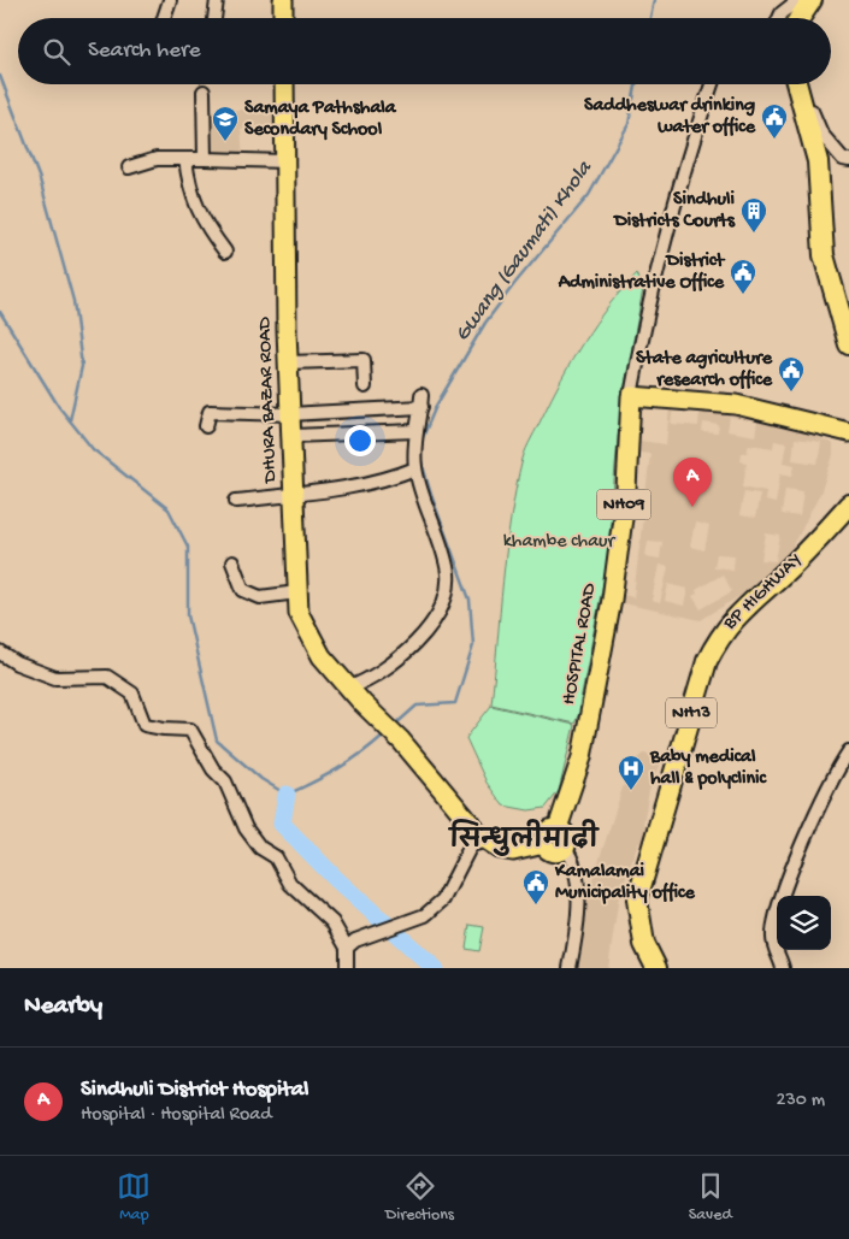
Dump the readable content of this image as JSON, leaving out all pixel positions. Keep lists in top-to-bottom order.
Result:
{
  "streets": {
    "highway": ["BP HIGHWAY", "NH13"],
    "main road": ["DHURA BAZAR ROAD", "NH09", "HOSPITAL ROAD"]
  },
  "crossings": [
    ["NH09", "HOSPITAL ROAD"]
  ],
  "districts": ["सिन्धुलीमाढी"],
  "water": ["Gwang (Gaumati) Khola"],
  "parks": ["khambe chaur"],
  "places": {
    "public building": [
      "Saddheswar drinking water office",
      "District Administrative Office",
      "State agriculture research office",
      "Kamalamai Municipality office"
    ],
    "school or university": ["Samaya Pathshala Secondary School"],
    "building": ["Sindhuli Districts Courts"],
    "hospital": ["Baby medical hall & polyclinic"]
  },
  "page": {
    "search": "Search here",
    "pins": "A",
    "heading": "Nearby",
    "list": [
      {
        "mark": "A",
        "name": "Sindhuli District Hospital",
        "note": "Hospital · Hospital Road",
        "value": "230 m"
      }
    ],
    "nav": ["Map", "Directions", "Saved"]
  }
}
